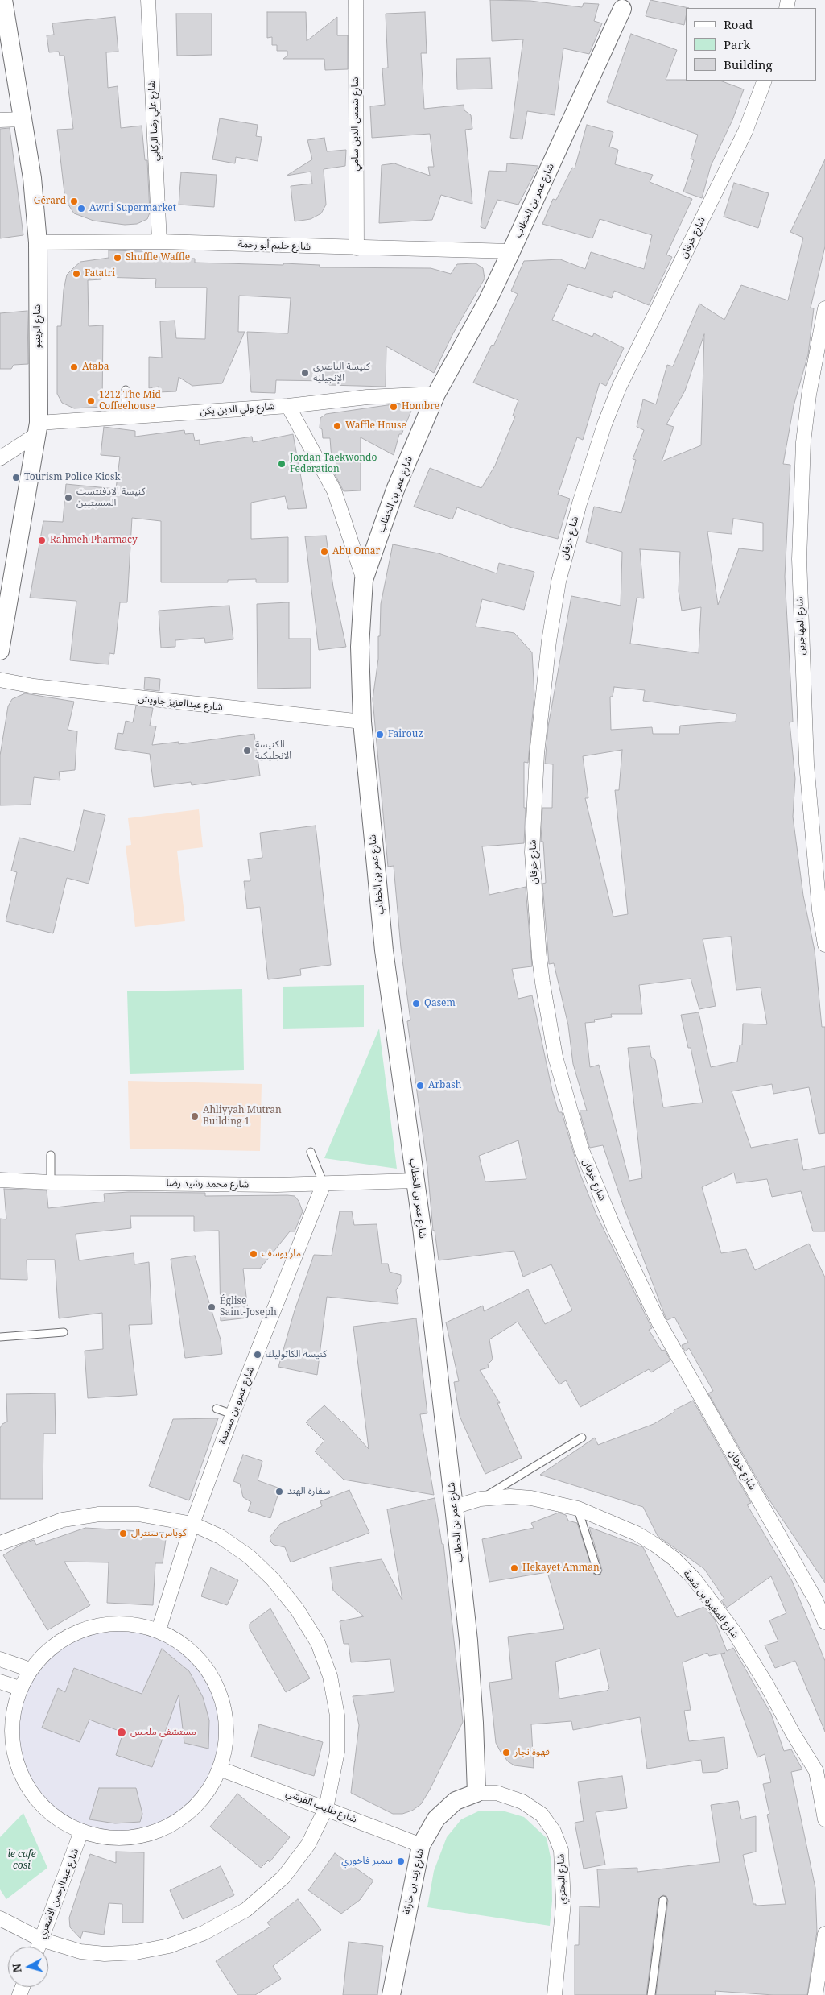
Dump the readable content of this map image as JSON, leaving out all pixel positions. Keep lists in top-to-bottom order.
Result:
{
  "streets": {
    "street": [
      "شارع علي رضا الركابي",
      "شارع شمس الدين سامي",
      "شارع عمر بن الخطاب",
      "شارع خرفان",
      "شارع حليم أبو رحمة",
      "شارع الرينبو",
      "شارع ولي الدين يكن",
      "شارع المهاجرين",
      "شارع عبدالعزيز جاويش",
      "شارع محمد رشيد رضا",
      "شارع عمرو بن مسعدة",
      "شارع المغيرة بن شعبة",
      "شارع طليب القرشي",
      "شارع البحتري",
      "شارع زيد بن حارثة",
      "شارع عبدالرحمن الأشعري"
    ]
  },
  "crossings": [
    ["شارع علي رضا الركابي", "شارع حليم أبو رحمة"],
    ["شارع شمس الدين سامي", "شارع حليم أبو رحمة"],
    ["شارع عمر بن الخطاب", "شارع حليم أبو رحمة"],
    ["شارع عمر بن الخطاب", "شارع ولي الدين يكن"],
    ["شارع عمر بن الخطاب", "شارع عبدالعزيز جاويش"],
    ["شارع عمر بن الخطاب", "شارع محمد رشيد رضا"],
    ["شارع عمر بن الخطاب", "شارع المغيرة بن شعبة"],
    ["شارع عمر بن الخطاب", "شارع البحتري"],
    ["شارع عمر بن الخطاب", "شارع زيد بن حارثة"],
    ["شارع حليم أبو رحمة", "شارع الرينبو"],
    ["شارع الرينبو", "شارع ولي الدين يكن"],
    ["شارع محمد رشيد رضا", "شارع عمرو بن مسعدة"],
    ["شارع طليب القرشي", "شارع زيد بن حارثة"],
    ["شارع البحتري", "شارع زيد بن حارثة"]
  ],
  "parks": ["le cafe cosi"],
  "places": [
    "Gérard",
    "Awni Supermarket",
    "Shuffle Waffle",
    "Fatatri",
    "Ataba",
    "كنيسة الناصري الإنجيلية",
    "1212 The Mid Coffeehouse",
    "Hombre",
    "Waffle House",
    "Jordan Taekwondo Federation",
    "Tourism Police Kiosk",
    "كنيسة الادفنتست المسبتيين",
    "Rahmeh Pharmacy",
    "Abu Omar",
    "Fairouz",
    "الكنيسة الانجليكية",
    "Qasem",
    "Arbash",
    "Ahliyyah Mutran Building 1",
    "مار يوسف",
    "Église Saint-Joseph",
    "كنيسة الكاثوليك",
    "سفارة الهند",
    "كوباس سنترال",
    "Hekayet Amman",
    "مستشفى ملحس",
    "قهوة نجار",
    "سمير فاخوري"
  ],
  "legend": ["Road", "Park", "Building"],
  "north": "left"
}
